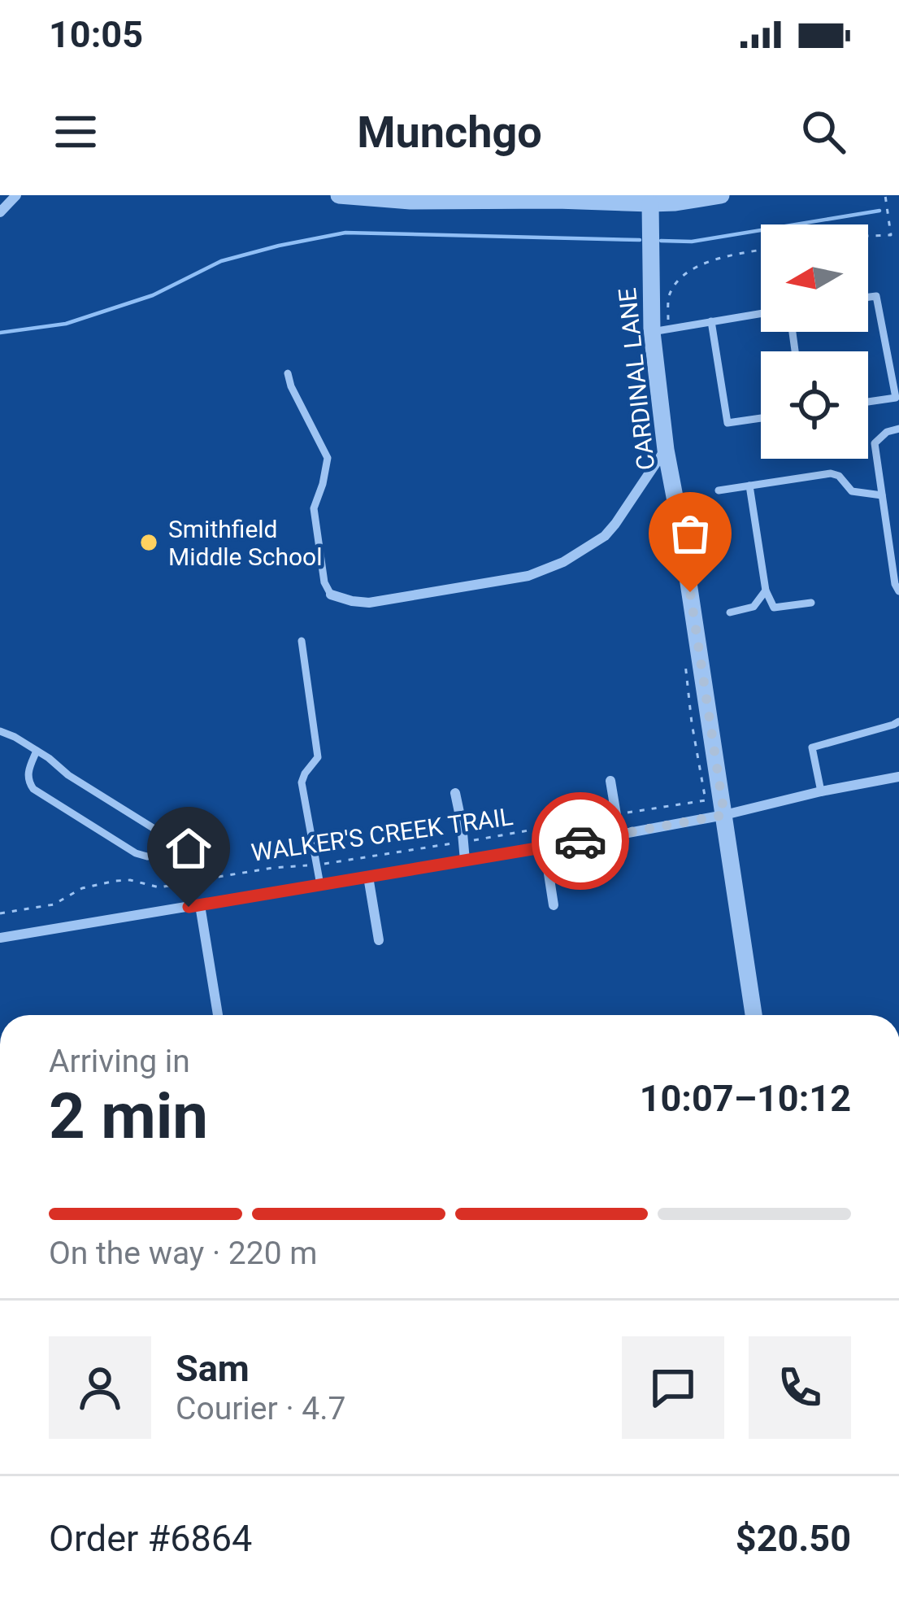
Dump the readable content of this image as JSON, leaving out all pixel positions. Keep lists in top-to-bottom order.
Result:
{
  "streets": {
    "street": ["CARDINAL LANE"],
    "path": ["WALKER'S CREEK TRAIL"]
  },
  "places": ["Smithfield Middle School"],
  "north": "left",
  "page": {
    "status": "10:05",
    "header": "Munchgo",
    "heading": ["2 min", "Arriving in", "10:07–10:12"],
    "panel": [
      "Sam",
      "Courier · 4.7",
      "Order #6864",
      "$20.50"
    ],
    "bar": "On the way · 220 m"
  }
}
